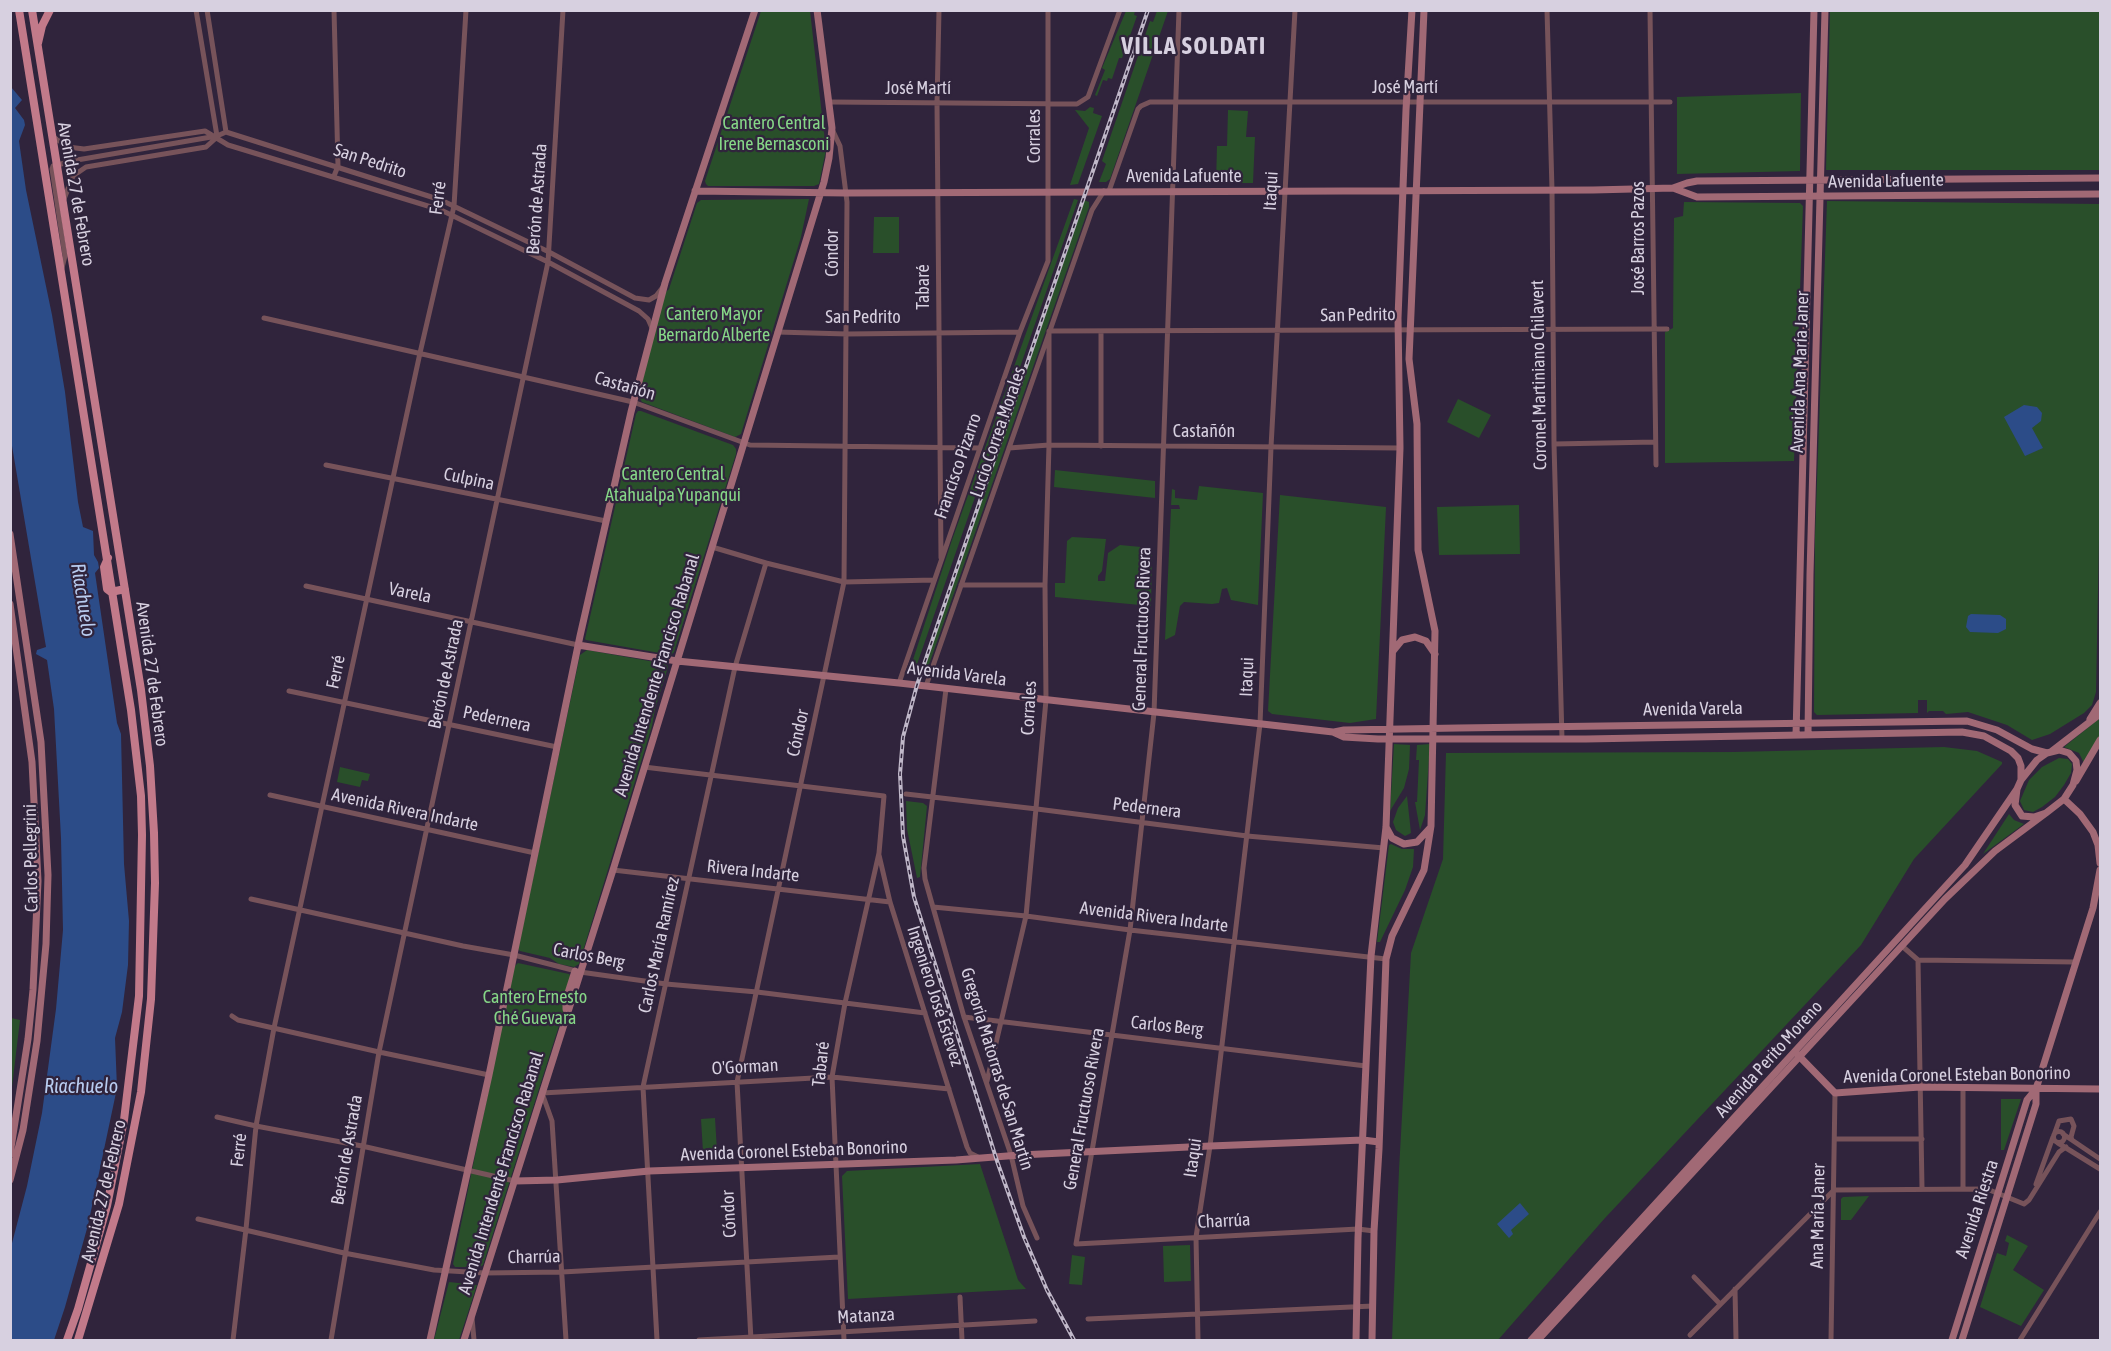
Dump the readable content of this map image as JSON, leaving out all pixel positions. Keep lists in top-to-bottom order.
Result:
{
  "streets": {
    "main road": [
      "Avenida Lafuente",
      "Avenida 27 de Febrero",
      "Avenida Ana María Janer",
      "Avenida Varela",
      "Avenida Intendente Francisco Rabanal",
      "Carlos Pellegrini",
      "Avenida Perito Moreno",
      "Avenida Coronel Esteban Bonorino",
      "Avenida Riestra"
    ],
    "street": [
      "José Martí",
      "Corrales",
      "San Pedrito",
      "Itaqui",
      "Ferré",
      "Berón de Astrada",
      "José Barros Pazos",
      "Cóndor",
      "Tabaré",
      "Coronel Martiniano Chilavert",
      "Castañón",
      "Lucio Correa Morales",
      "Francisco Pizarro",
      "Culpina",
      "Varela",
      "General Fructuoso Rivera",
      "Pedernera",
      "Avenida Rivera Indarte",
      "Rivera Indarte",
      "Carlos María Ramírez",
      "Carlos Berg",
      "Ingeniero José Estevez",
      "O'Gorman",
      "Gregoria Matorras de San Martín",
      "Ana María Janer",
      "Charrúa",
      "Matanza"
    ]
  },
  "crossings": [
    ["José Martí", "Corrales"],
    ["José Martí", "Itaqui"],
    ["José Martí", "José Barros Pazos"],
    ["José Martí", "Tabaré"],
    ["José Martí", "Coronel Martiniano Chilavert"],
    ["José Martí", "Lucio Correa Morales"],
    ["José Martí", "General Fructuoso Rivera"],
    ["José Martí", "Avenida Intendente Francisco Rabanal"],
    ["Corrales", "San Pedrito"],
    ["Corrales", "Avenida Lafuente"],
    ["Corrales", "Castañón"],
    ["Corrales", "Lucio Correa Morales"],
    ["Corrales", "Francisco Pizarro"],
    ["Corrales", "Avenida Varela"],
    ["Corrales", "Pedernera"],
    ["Corrales", "Avenida Rivera Indarte"],
    ["Corrales", "Carlos Berg"],
    ["Corrales", "Gregoria Matorras de San Martín"],
    ["San Pedrito", "Itaqui"],
    ["San Pedrito", "Avenida 27 de Febrero"],
    ["San Pedrito", "Ferré"],
    ["San Pedrito", "Berón de Astrada"],
    ["San Pedrito", "José Barros Pazos"],
    ["San Pedrito", "Cóndor"],
    ["San Pedrito", "Tabaré"],
    ["San Pedrito", "Coronel Martiniano Chilavert"],
    ["San Pedrito", "Lucio Correa Morales"],
    ["San Pedrito", "Francisco Pizarro"],
    ["San Pedrito", "General Fructuoso Rivera"],
    ["San Pedrito", "Avenida Intendente Francisco Rabanal"],
    ["Avenida Lafuente", "Itaqui"],
    ["Avenida Lafuente", "José Barros Pazos"],
    ["Avenida Lafuente", "Cóndor"],
    ["Avenida Lafuente", "Tabaré"],
    ["Avenida Lafuente", "Avenida Ana María Janer"],
    ["Avenida Lafuente", "Coronel Martiniano Chilavert"],
    ["Avenida Lafuente", "Lucio Correa Morales"],
    ["Avenida Lafuente", "General Fructuoso Rivera"],
    ["Avenida Lafuente", "Avenida Intendente Francisco Rabanal"],
    ["Itaqui", "Castañón"],
    ["Itaqui", "Avenida Varela"],
    ["Itaqui", "Pedernera"],
    ["Itaqui", "Avenida Rivera Indarte"],
    ["Itaqui", "Carlos Berg"],
    ["Itaqui", "Avenida Coronel Esteban Bonorino"],
    ["Itaqui", "Charrúa"],
    ["Ferré", "Castañón"],
    ["Ferré", "Culpina"],
    ["Ferré", "Varela"],
    ["Ferré", "Pedernera"],
    ["Ferré", "Avenida Rivera Indarte"],
    ["Ferré", "Carlos Berg"],
    ["Ferré", "Avenida Coronel Esteban Bonorino"],
    ["Ferré", "Charrúa"],
    ["Berón de Astrada", "Castañón"],
    ["Berón de Astrada", "Culpina"],
    ["Berón de Astrada", "Varela"],
    ["Berón de Astrada", "Pedernera"],
    ["Berón de Astrada", "Avenida Rivera Indarte"],
    ["Berón de Astrada", "Carlos Berg"],
    ["Berón de Astrada", "Avenida Coronel Esteban Bonorino"],
    ["Berón de Astrada", "Charrúa"],
    ["Cóndor", "Tabaré"],
    ["Cóndor", "Castañón"],
    ["Cóndor", "Avenida Varela"],
    ["Cóndor", "Avenida Intendente Francisco Rabanal"],
    ["Cóndor", "Rivera Indarte"],
    ["Cóndor", "Carlos Berg"],
    ["Cóndor", "O'Gorman"],
    ["Cóndor", "Avenida Coronel Esteban Bonorino"],
    ["Cóndor", "Charrúa"],
    ["Cóndor", "Matanza"],
    ["Tabaré", "Castañón"],
    ["Tabaré", "Francisco Pizarro"],
    ["Tabaré", "Rivera Indarte"],
    ["Tabaré", "Carlos Berg"],
    ["Tabaré", "Ingeniero José Estevez"],
    ["Tabaré", "O'Gorman"],
    ["Tabaré", "Avenida Coronel Esteban Bonorino"],
    ["Tabaré", "Charrúa"],
    ["Tabaré", "Matanza"],
    ["Avenida Ana María Janer", "Avenida Varela"],
    ["Coronel Martiniano Chilavert", "Avenida Varela"],
    ["Castañón", "Lucio Correa Morales"],
    ["Castañón", "Francisco Pizarro"],
    ["Castañón", "General Fructuoso Rivera"],
    ["Castañón", "Avenida Intendente Francisco Rabanal"],
    ["Lucio Correa Morales", "Avenida Varela"],
    ["Francisco Pizarro", "Avenida Varela"],
    ["Culpina", "Avenida Intendente Francisco Rabanal"],
    ["Varela", "Avenida Varela"],
    ["Varela", "Avenida Intendente Francisco Rabanal"],
    ["General Fructuoso Rivera", "Avenida Varela"],
    ["General Fructuoso Rivera", "Pedernera"],
    ["General Fructuoso Rivera", "Avenida Rivera Indarte"],
    ["General Fructuoso Rivera", "Carlos Berg"],
    ["General Fructuoso Rivera", "Avenida Coronel Esteban Bonorino"],
    ["General Fructuoso Rivera", "Charrúa"],
    ["Avenida Varela", "Avenida Intendente Francisco Rabanal"],
    ["Avenida Varela", "Carlos María Ramírez"],
    ["Avenida Varela", "Avenida Perito Moreno"],
    ["Avenida Varela", "Gregoria Matorras de San Martín"],
    ["Avenida Intendente Francisco Rabanal", "Pedernera"],
    ["Avenida Intendente Francisco Rabanal", "Avenida Rivera Indarte"],
    ["Avenida Intendente Francisco Rabanal", "Rivera Indarte"],
    ["Avenida Intendente Francisco Rabanal", "Carlos Berg"],
    ["Avenida Intendente Francisco Rabanal", "O'Gorman"],
    ["Avenida Intendente Francisco Rabanal", "Avenida Coronel Esteban Bonorino"],
    ["Avenida Intendente Francisco Rabanal", "Charrúa"],
    ["Pedernera", "Gregoria Matorras de San Martín"],
    ["Avenida Rivera Indarte", "Gregoria Matorras de San Martín"],
    ["Rivera Indarte", "Carlos María Ramírez"],
    ["Rivera Indarte", "Ingeniero José Estevez"],
    ["Carlos María Ramírez", "Carlos Berg"],
    ["Carlos María Ramírez", "O'Gorman"],
    ["Carlos María Ramírez", "Avenida Coronel Esteban Bonorino"],
    ["Carlos María Ramírez", "Charrúa"],
    ["Carlos Berg", "Ingeniero José Estevez"],
    ["Carlos Berg", "Gregoria Matorras de San Martín"],
    ["Ingeniero José Estevez", "O'Gorman"],
    ["Avenida Perito Moreno", "Avenida Coronel Esteban Bonorino"],
    ["Gregoria Matorras de San Martín", "Avenida Coronel Esteban Bonorino"],
    ["Avenida Coronel Esteban Bonorino", "Avenida Riestra"],
    ["Avenida Coronel Esteban Bonorino", "Ana María Janer"]
  ],
  "districts": ["VILLA SOLDATI"],
  "water": ["Riachuelo"],
  "parks": [
    "Cantero Central Irene Bernasconi",
    "Cantero Mayor Bernardo Alberte",
    "Cantero Central Atahualpa Yupanqui",
    "Cantero Ernesto Ché Guevara"
  ]
}
